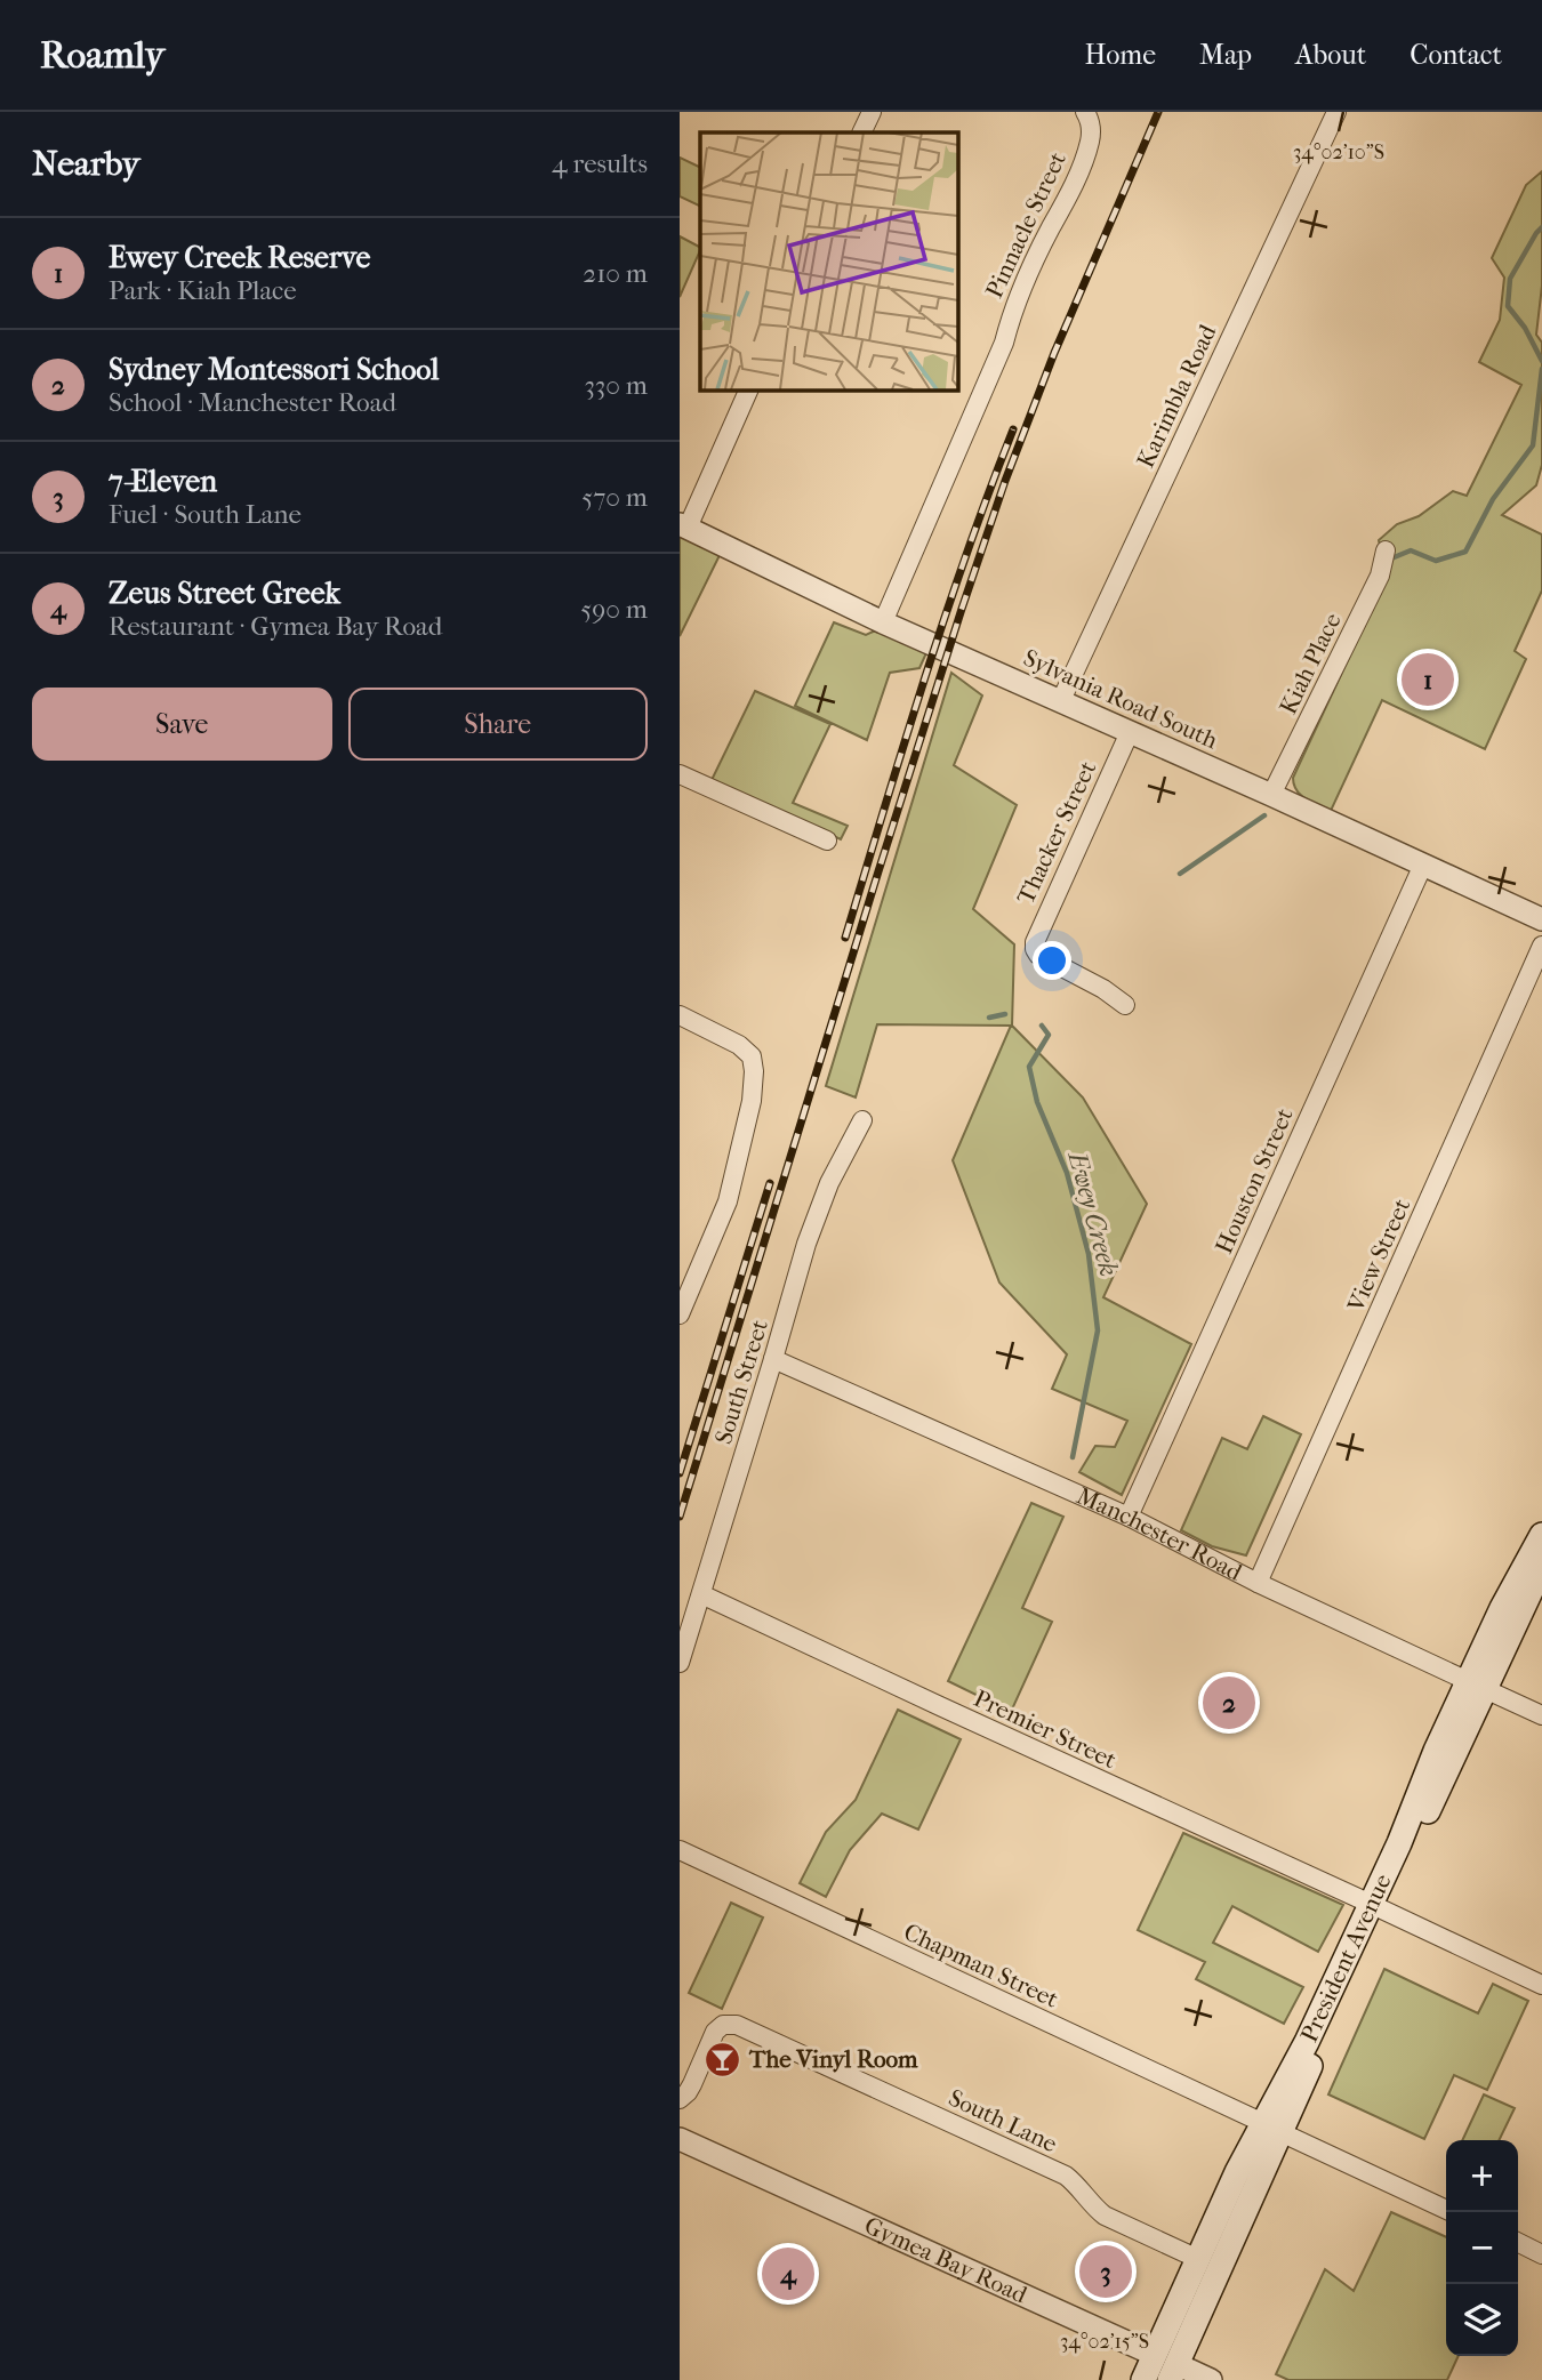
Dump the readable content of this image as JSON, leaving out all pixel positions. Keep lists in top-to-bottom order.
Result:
{
  "streets": {
    "main road": ["President Avenue"],
    "street": [
      "Pinnacle Street",
      "Karimbla Road",
      "Kiah Place",
      "Sylvania Road South",
      "Thacker Street",
      "Houston Street",
      "View Street",
      "South Street",
      "Manchester Road",
      "Premier Street",
      "Chapman Street",
      "South Lane",
      "Gymea Bay Road"
    ]
  },
  "crossings": [
    ["Pinnacle Street", "Sylvania Road South"],
    ["Karimbla Road", "Sylvania Road South"],
    ["Kiah Place", "Sylvania Road South"],
    ["Sylvania Road South", "Thacker Street"],
    ["Sylvania Road South", "Houston Street"],
    ["Houston Street", "Manchester Road"],
    ["View Street", "Manchester Road"],
    ["South Street", "Manchester Road"],
    ["South Street", "Premier Street"],
    ["Manchester Road", "President Avenue"],
    ["Premier Street", "President Avenue"],
    ["President Avenue", "Chapman Street"],
    ["President Avenue", "South Lane"],
    ["President Avenue", "Gymea Bay Road"]
  ],
  "water": ["Ewey Creek"],
  "places": {
    "bar": ["The Vinyl Room"]
  },
  "page": {
    "header": "Roamly",
    "nav": [
      "Home",
      "Map",
      "About",
      "Contact"
    ],
    "heading": ["Nearby", "4 results"],
    "list": [
      {
        "mark": "1",
        "name": "Ewey Creek Reserve",
        "note": "Park · Kiah Place",
        "value": "210 m"
      },
      {
        "mark": "2",
        "name": "Sydney Montessori School",
        "note": "School · Manchester Road",
        "value": "330 m"
      },
      {
        "mark": "3",
        "name": "7-Eleven",
        "note": "Fuel · South Lane",
        "value": "570 m"
      },
      {
        "mark": "4",
        "name": "Zeus Street Greek",
        "note": "Restaurant · Gymea Bay Road",
        "value": "590 m"
      }
    ],
    "pins": [
      "1",
      "2",
      "3",
      "4"
    ],
    "buttons": ["Save", "Share"],
    "map_buttons": ["+", "−"]
  },
  "coordinates": ["34°02'10\"S", "34°02'15\"S"]
}
